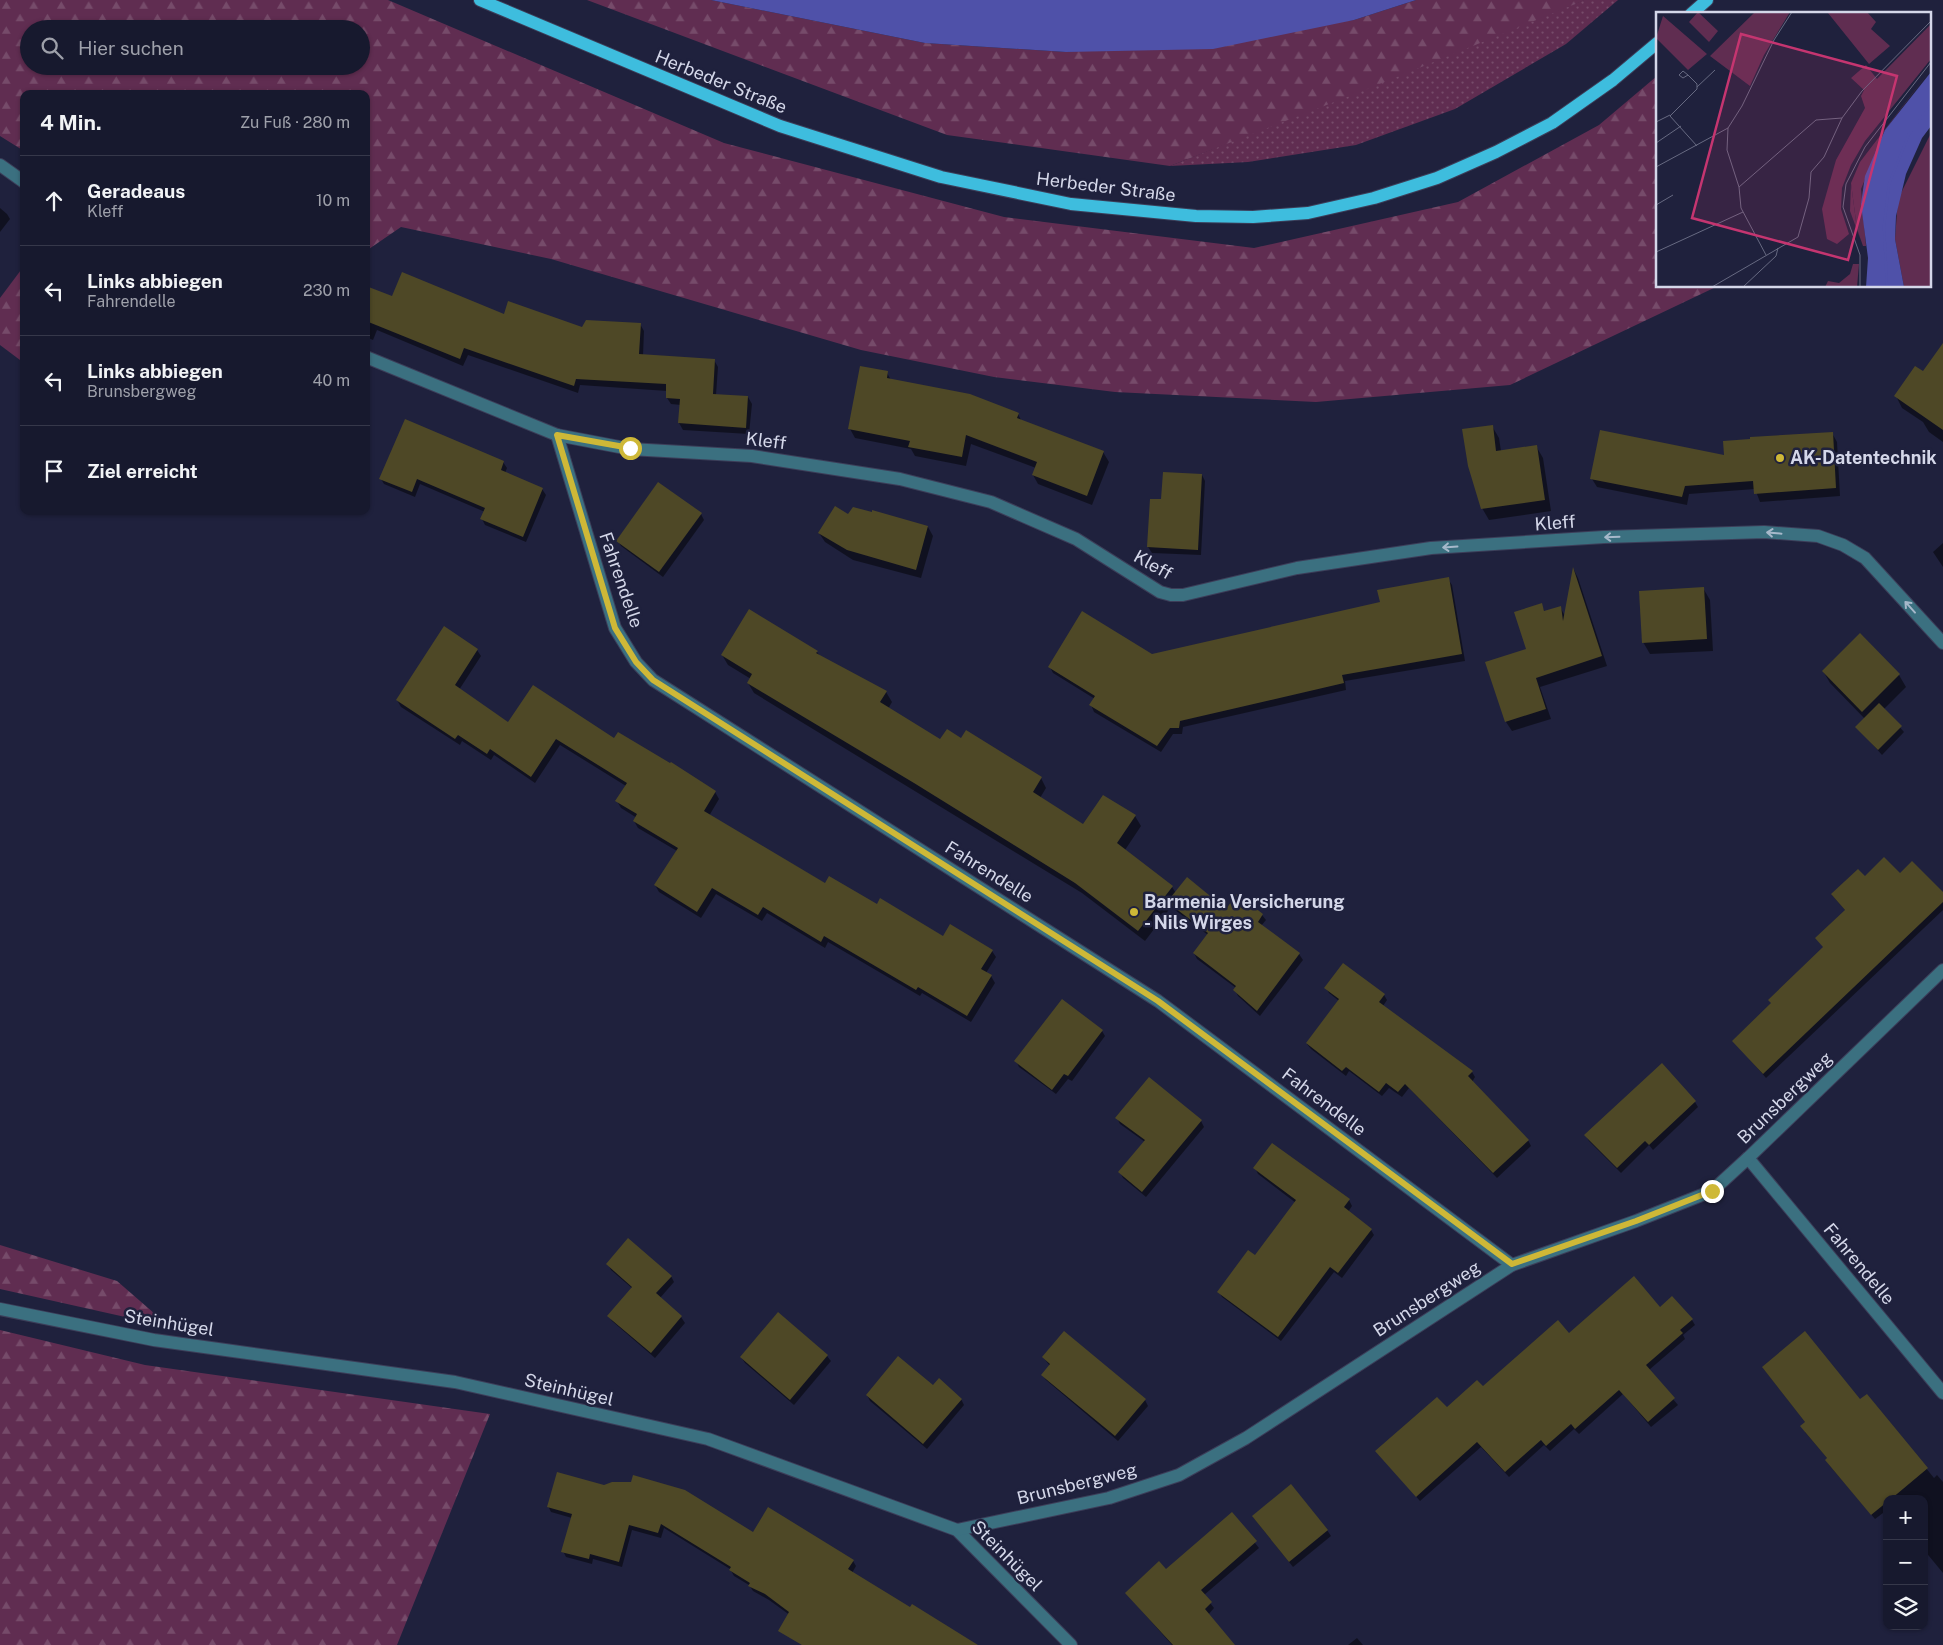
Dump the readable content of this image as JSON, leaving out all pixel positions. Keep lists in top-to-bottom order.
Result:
{
  "streets": {
    "main road": ["Herbeder Straße"],
    "street": [
      "Kleff",
      "Fahrendelle",
      "Brunsbergweg",
      "Steinhügel"
    ]
  },
  "crossings": [
    ["Kleff", "Fahrendelle"],
    ["Fahrendelle", "Brunsbergweg"],
    ["Brunsbergweg", "Steinhügel"]
  ],
  "one_way": ["Kleff"],
  "places": ["AK-Datentechnik", "Barmenia Versicherung - Nils Wirges"],
  "page": {
    "search": "Hier suchen",
    "heading": ["4 Min.", "Zu Fuß · 280 m"],
    "list": [
      ["Geradeaus", "Kleff", "10 m"],
      ["Links abbiegen", "Fahrendelle", "230 m"],
      ["Links abbiegen", "Brunsbergweg", "40 m"],
      "Ziel erreicht"
    ],
    "map_buttons": ["+", "−"]
  }
}
